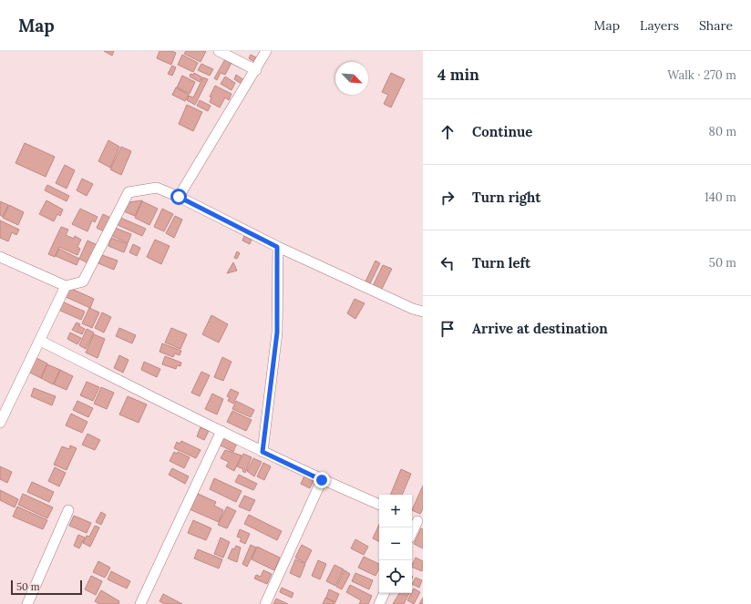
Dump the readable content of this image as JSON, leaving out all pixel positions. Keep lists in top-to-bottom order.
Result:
{
  "scale_bar": "50 m",
  "north": "bottom right",
  "page": {
    "header": "Map",
    "nav": ["Map", "Layers", "Share"],
    "heading": ["4 min", "Walk · 270 m"],
    "list": [
      ["Continue", "80 m"],
      ["Turn right", "140 m"],
      ["Turn left", "50 m"],
      "Arrive at destination"
    ],
    "map_buttons": ["+", "−"],
    "scale": "50 m"
  }
}
